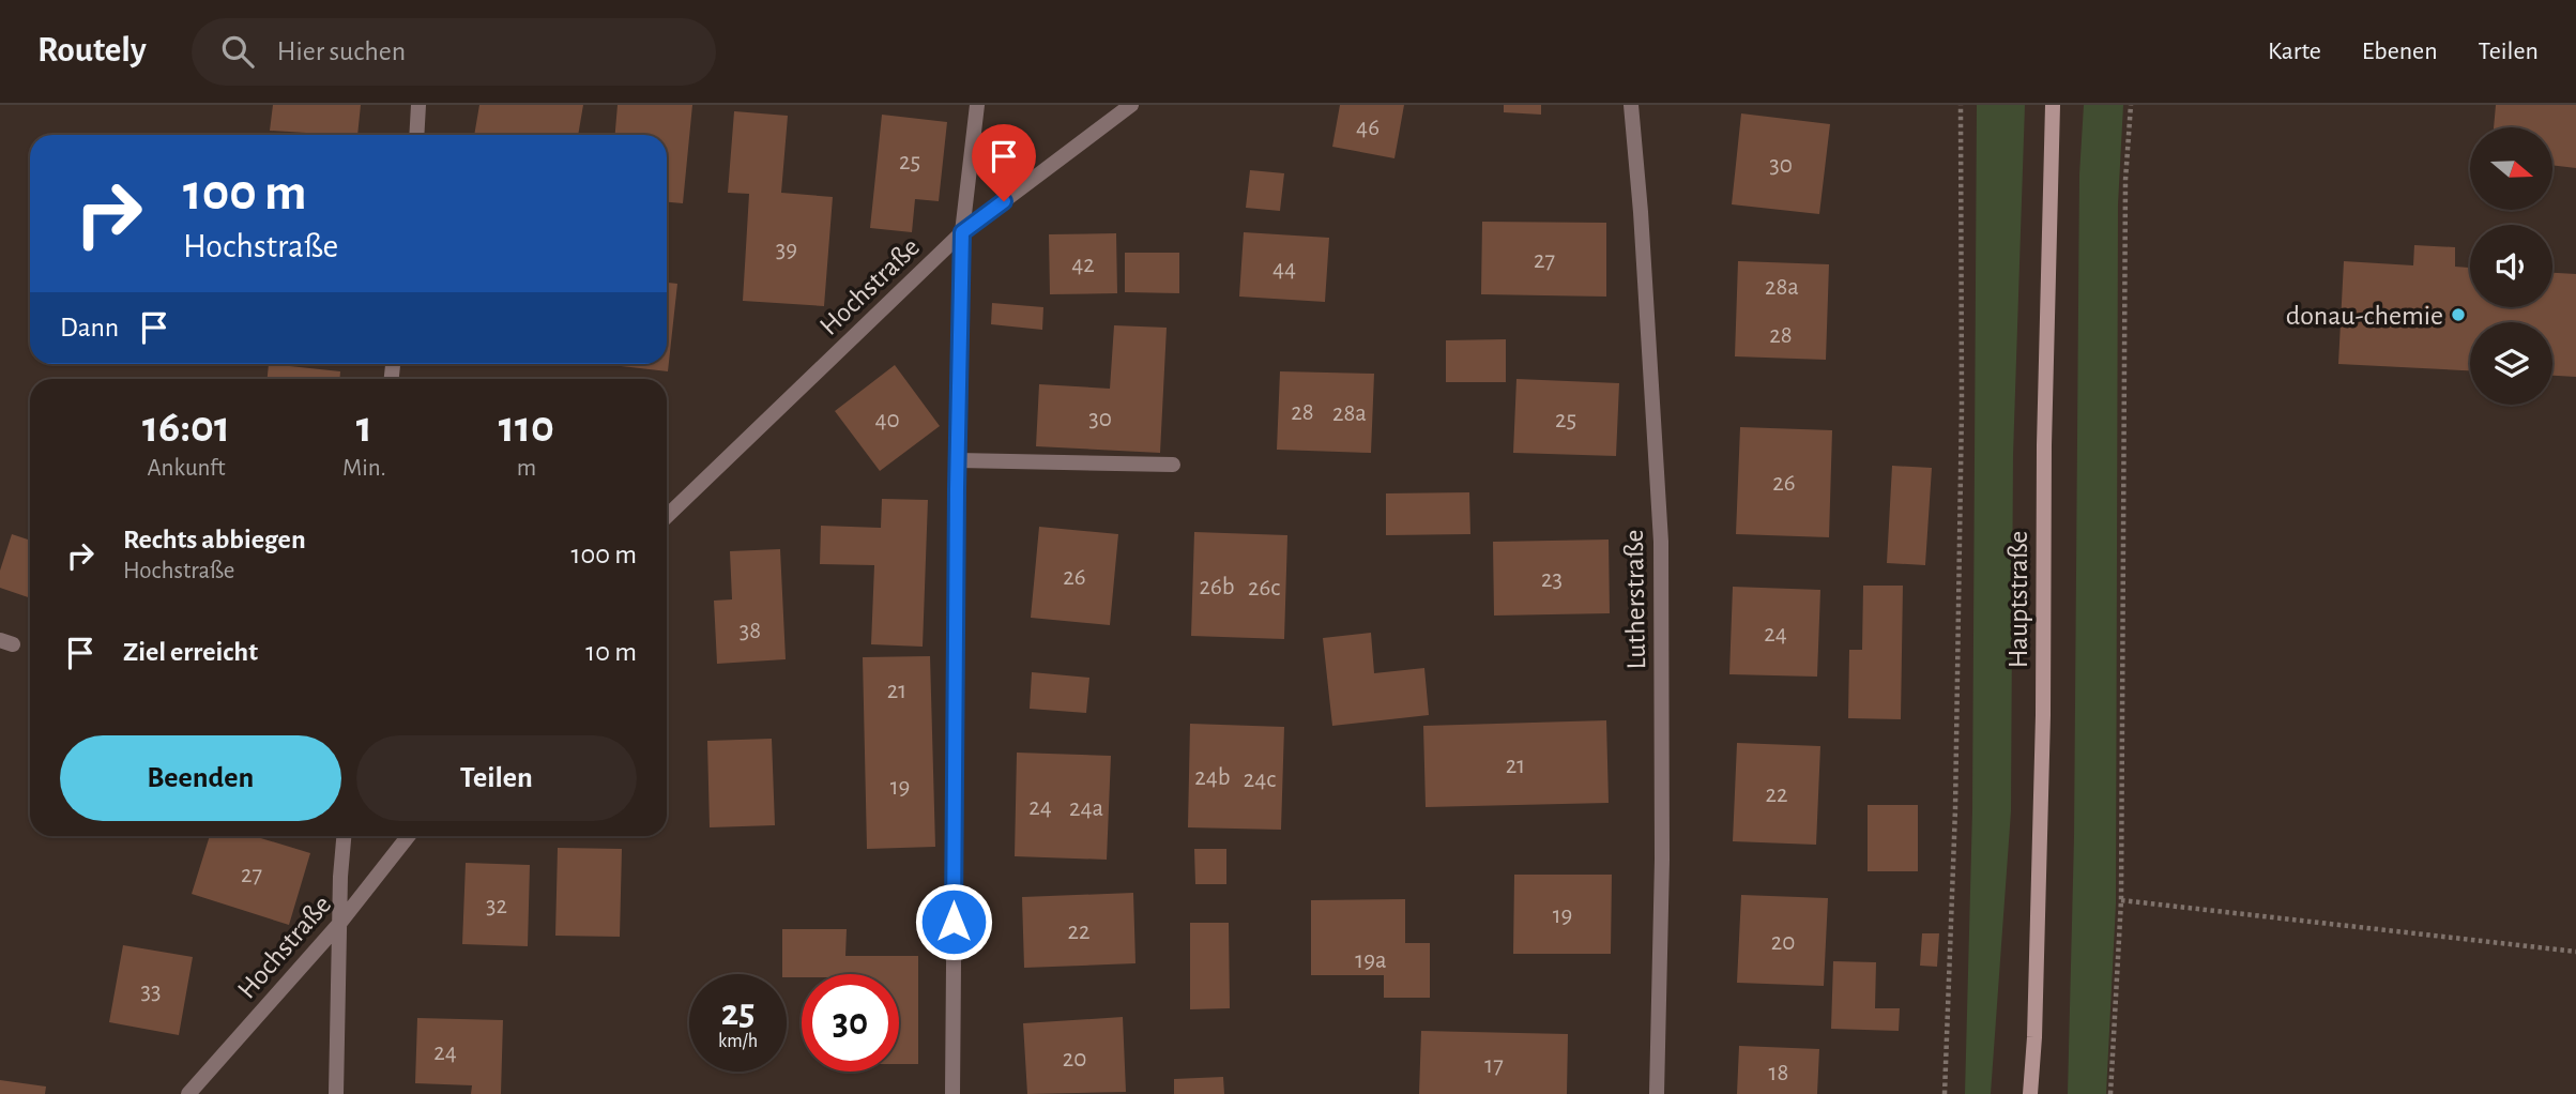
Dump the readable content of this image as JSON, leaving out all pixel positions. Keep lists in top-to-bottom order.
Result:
{
  "streets": {
    "main road": ["Hauptstraße"],
    "street": ["Hochstraße", "Lutherstraße"]
  },
  "places": ["donau-chemie"],
  "house_numbers": [
    "46",
    "25",
    "30",
    "39",
    "27",
    "42",
    "44",
    "28a",
    "28",
    "28",
    "28a",
    "30",
    "40",
    "25",
    "26",
    "26",
    "23",
    "26b",
    "26c",
    "38",
    "24",
    "21",
    "21",
    "24b",
    "24c",
    "19",
    "22",
    "24",
    "24a",
    "27",
    "32",
    "19",
    "22",
    "20",
    "19a",
    "33",
    "24",
    "20",
    "17",
    "18"
  ],
  "north": "right",
  "page": {
    "header": "Routely",
    "search": "Hier suchen",
    "nav": ["Karte", "Ebenen", "Teilen"],
    "turn": ["100 m", "Hochstraße"],
    "then": "Dann",
    "eta": [
      "16:01",
      "Ankunft",
      "1",
      "Min.",
      "110",
      "m"
    ],
    "list": [
      {
        "name": "Rechts abbiegen",
        "note": "Hochstraße",
        "value": "100 m"
      },
      {
        "name": "Ziel erreicht",
        "value": "10 m"
      }
    ],
    "buttons": ["Beenden", "Teilen"],
    "speed": "25 km/h",
    "limit": "30"
  }
}
